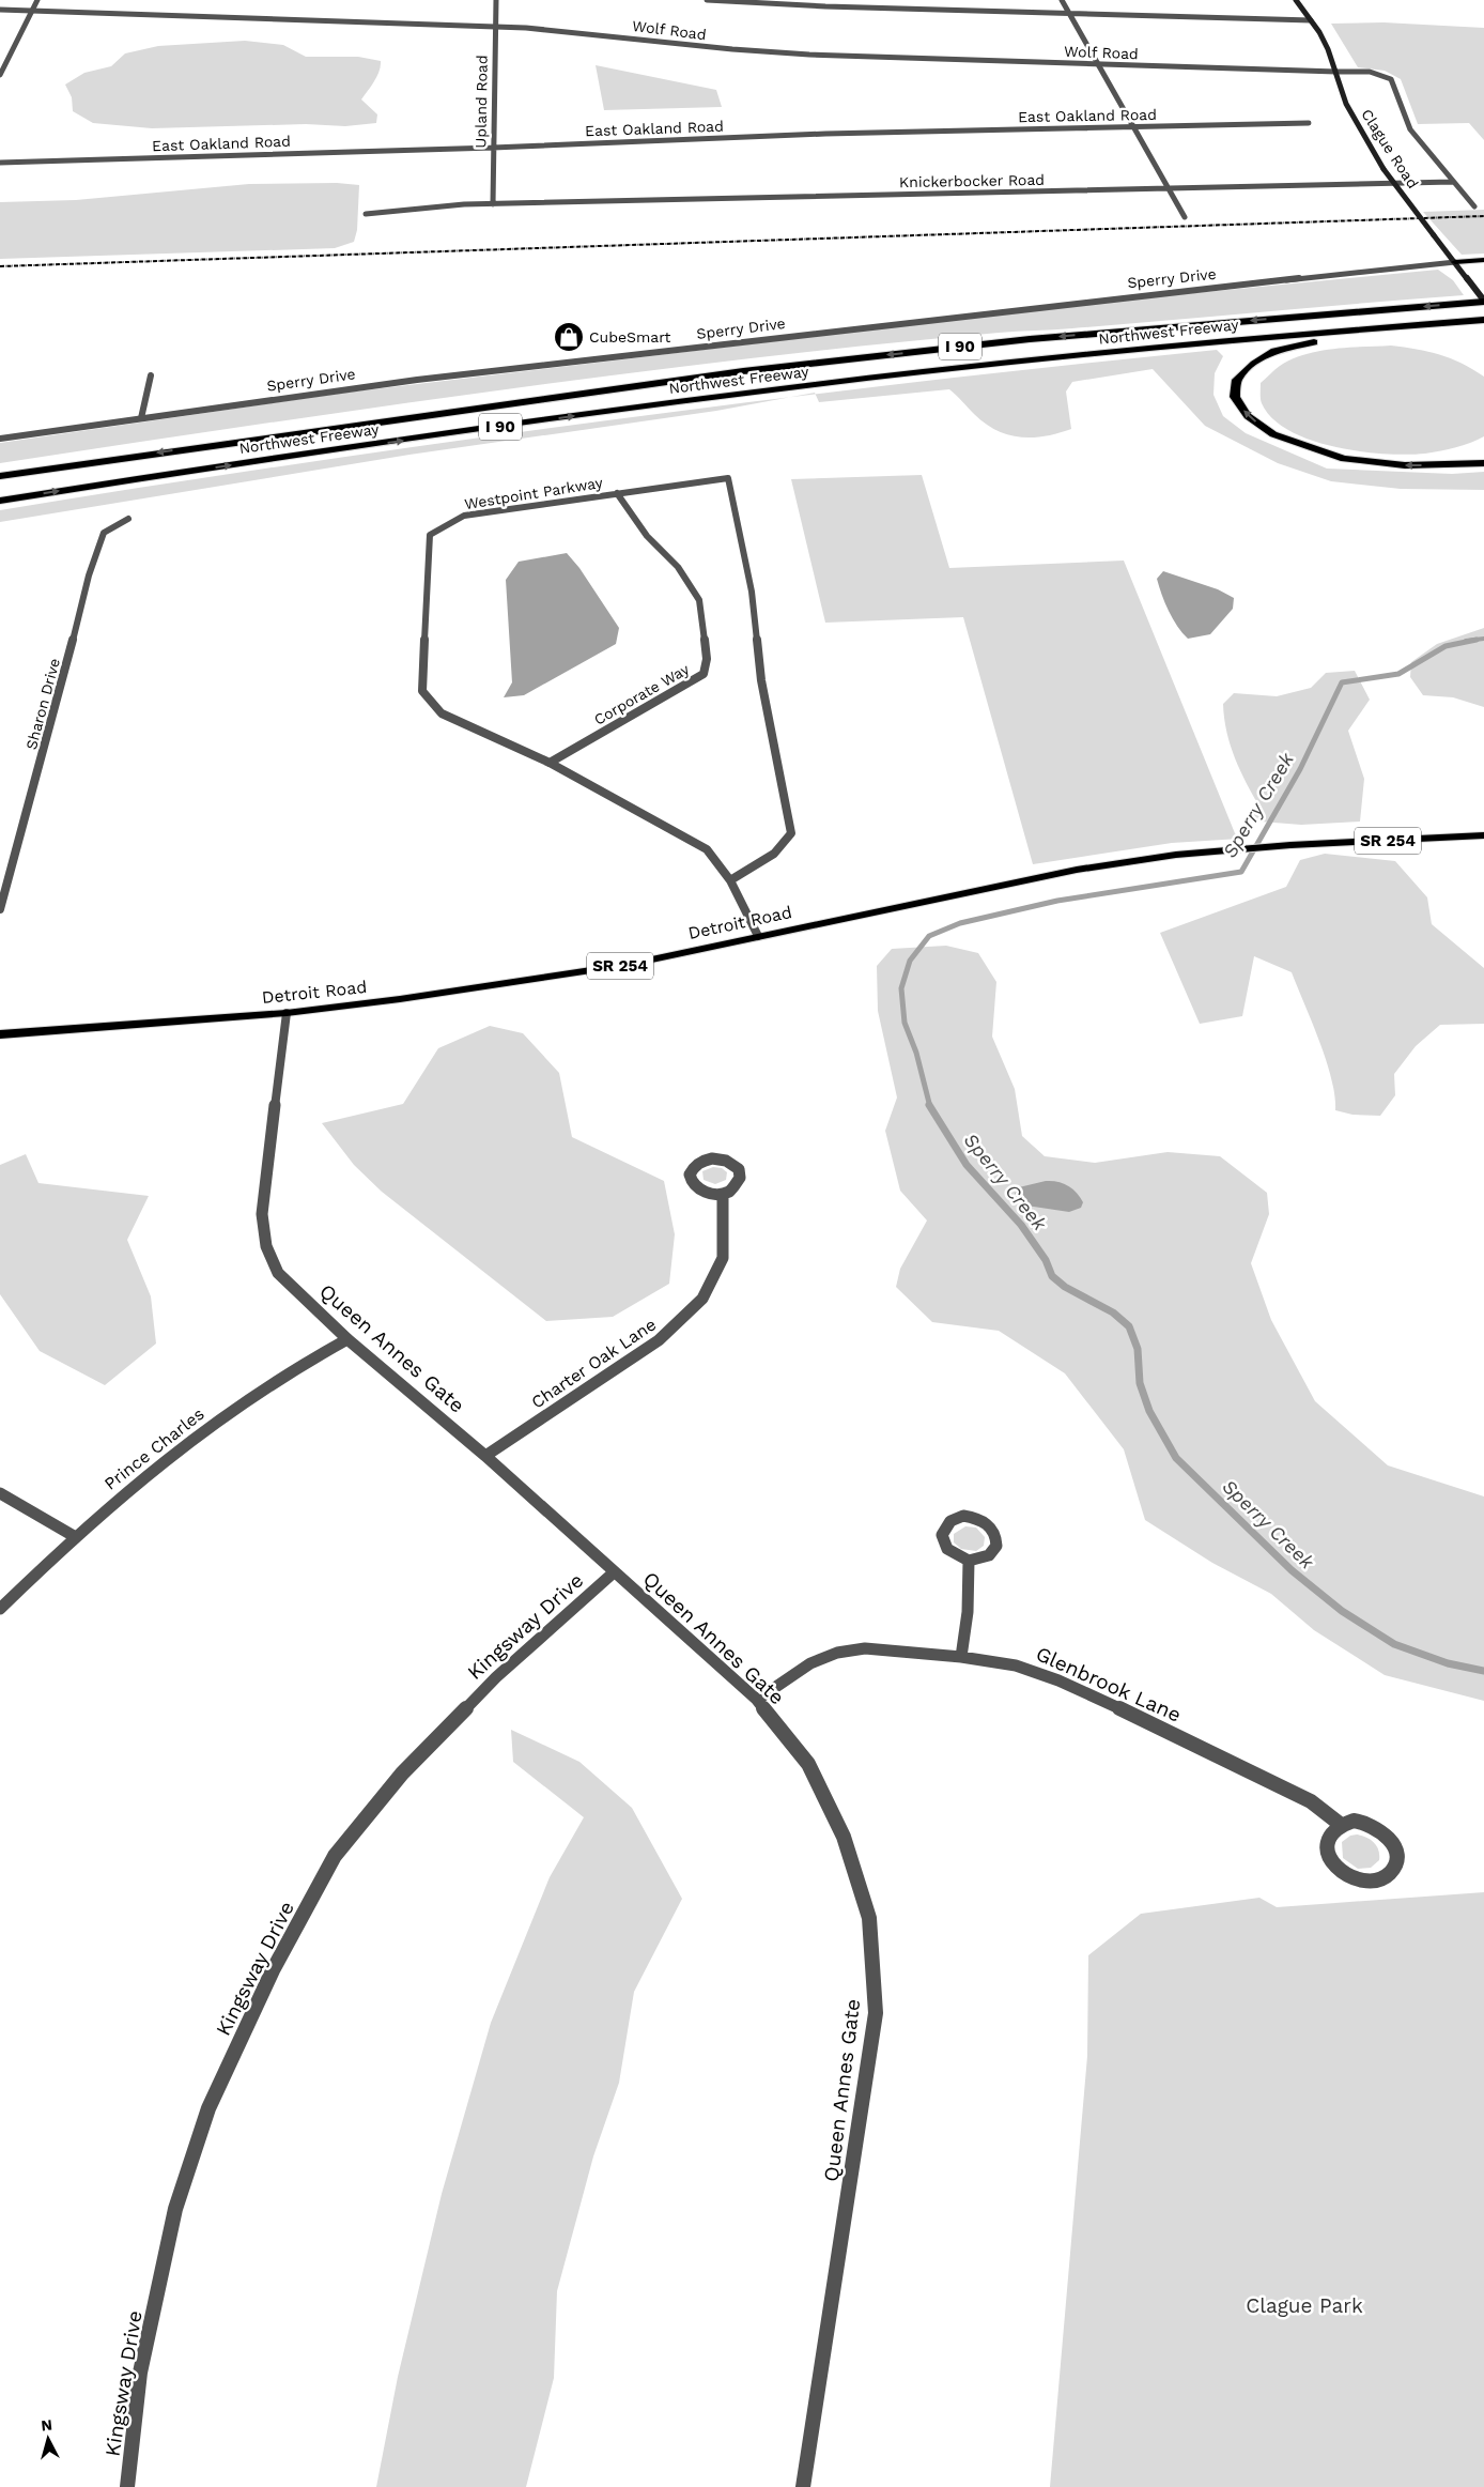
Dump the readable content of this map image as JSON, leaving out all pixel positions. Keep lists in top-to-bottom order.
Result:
{
  "streets": {
    "highway": ["Northwest Freeway", "I 90"],
    "main road": ["Clague Road", "SR 254", "Detroit Road"],
    "street": [
      "Wolf Road",
      "Upland Road",
      "East Oakland Road",
      "Knickerbocker Road",
      "Sperry Drive",
      "Westpoint Parkway",
      "Corporate Way",
      "Sharon Drive",
      "Queen Annes Gate",
      "Charter Oak Lane",
      "Prince Charles",
      "Kingsway Drive",
      "Glenbrook Lane"
    ]
  },
  "crossings": [
    ["Wolf Road", "Upland Road"],
    ["Wolf Road", "Clague Road"],
    ["Wolf Road", "Knickerbocker Road"],
    ["Upland Road", "East Oakland Road"],
    ["Upland Road", "Knickerbocker Road"],
    ["Clague Road", "Sperry Drive"],
    ["Clague Road", "Northwest Freeway"],
    ["Westpoint Parkway", "Corporate Way"],
    ["Westpoint Parkway", "Detroit Road"],
    ["Detroit Road", "Queen Annes Gate"],
    ["Queen Annes Gate", "Charter Oak Lane"],
    ["Queen Annes Gate", "Prince Charles"],
    ["Queen Annes Gate", "Kingsway Drive"],
    ["Queen Annes Gate", "Glenbrook Lane"]
  ],
  "water": ["Sperry Creek"],
  "parks": ["Clague Park"],
  "places": {
    "shop": ["CubeSmart"]
  },
  "north": "top"
}
